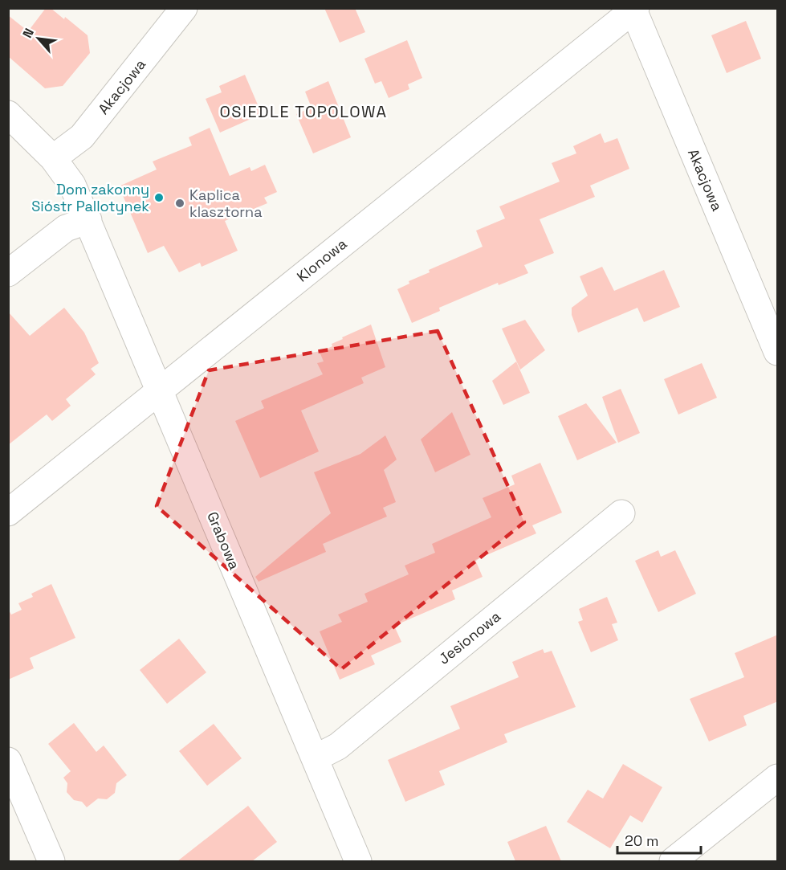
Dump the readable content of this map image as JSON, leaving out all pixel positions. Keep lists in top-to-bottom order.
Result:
{
  "streets": {
    "street": [
      "Akacjowa",
      "Klonowa",
      "Grabowa",
      "Jesionowa"
    ]
  },
  "crossings": [
    ["Akacjowa", "Klonowa"],
    ["Akacjowa", "Grabowa"],
    ["Klonowa", "Grabowa"],
    ["Grabowa", "Jesionowa"]
  ],
  "districts": ["OSIEDLE TOPOLOWA"],
  "places": ["Dom zakonny Sióstr Pallotynek", "Kaplica klasztorna"],
  "scale_bar": "20 m",
  "north": "top left"
}
